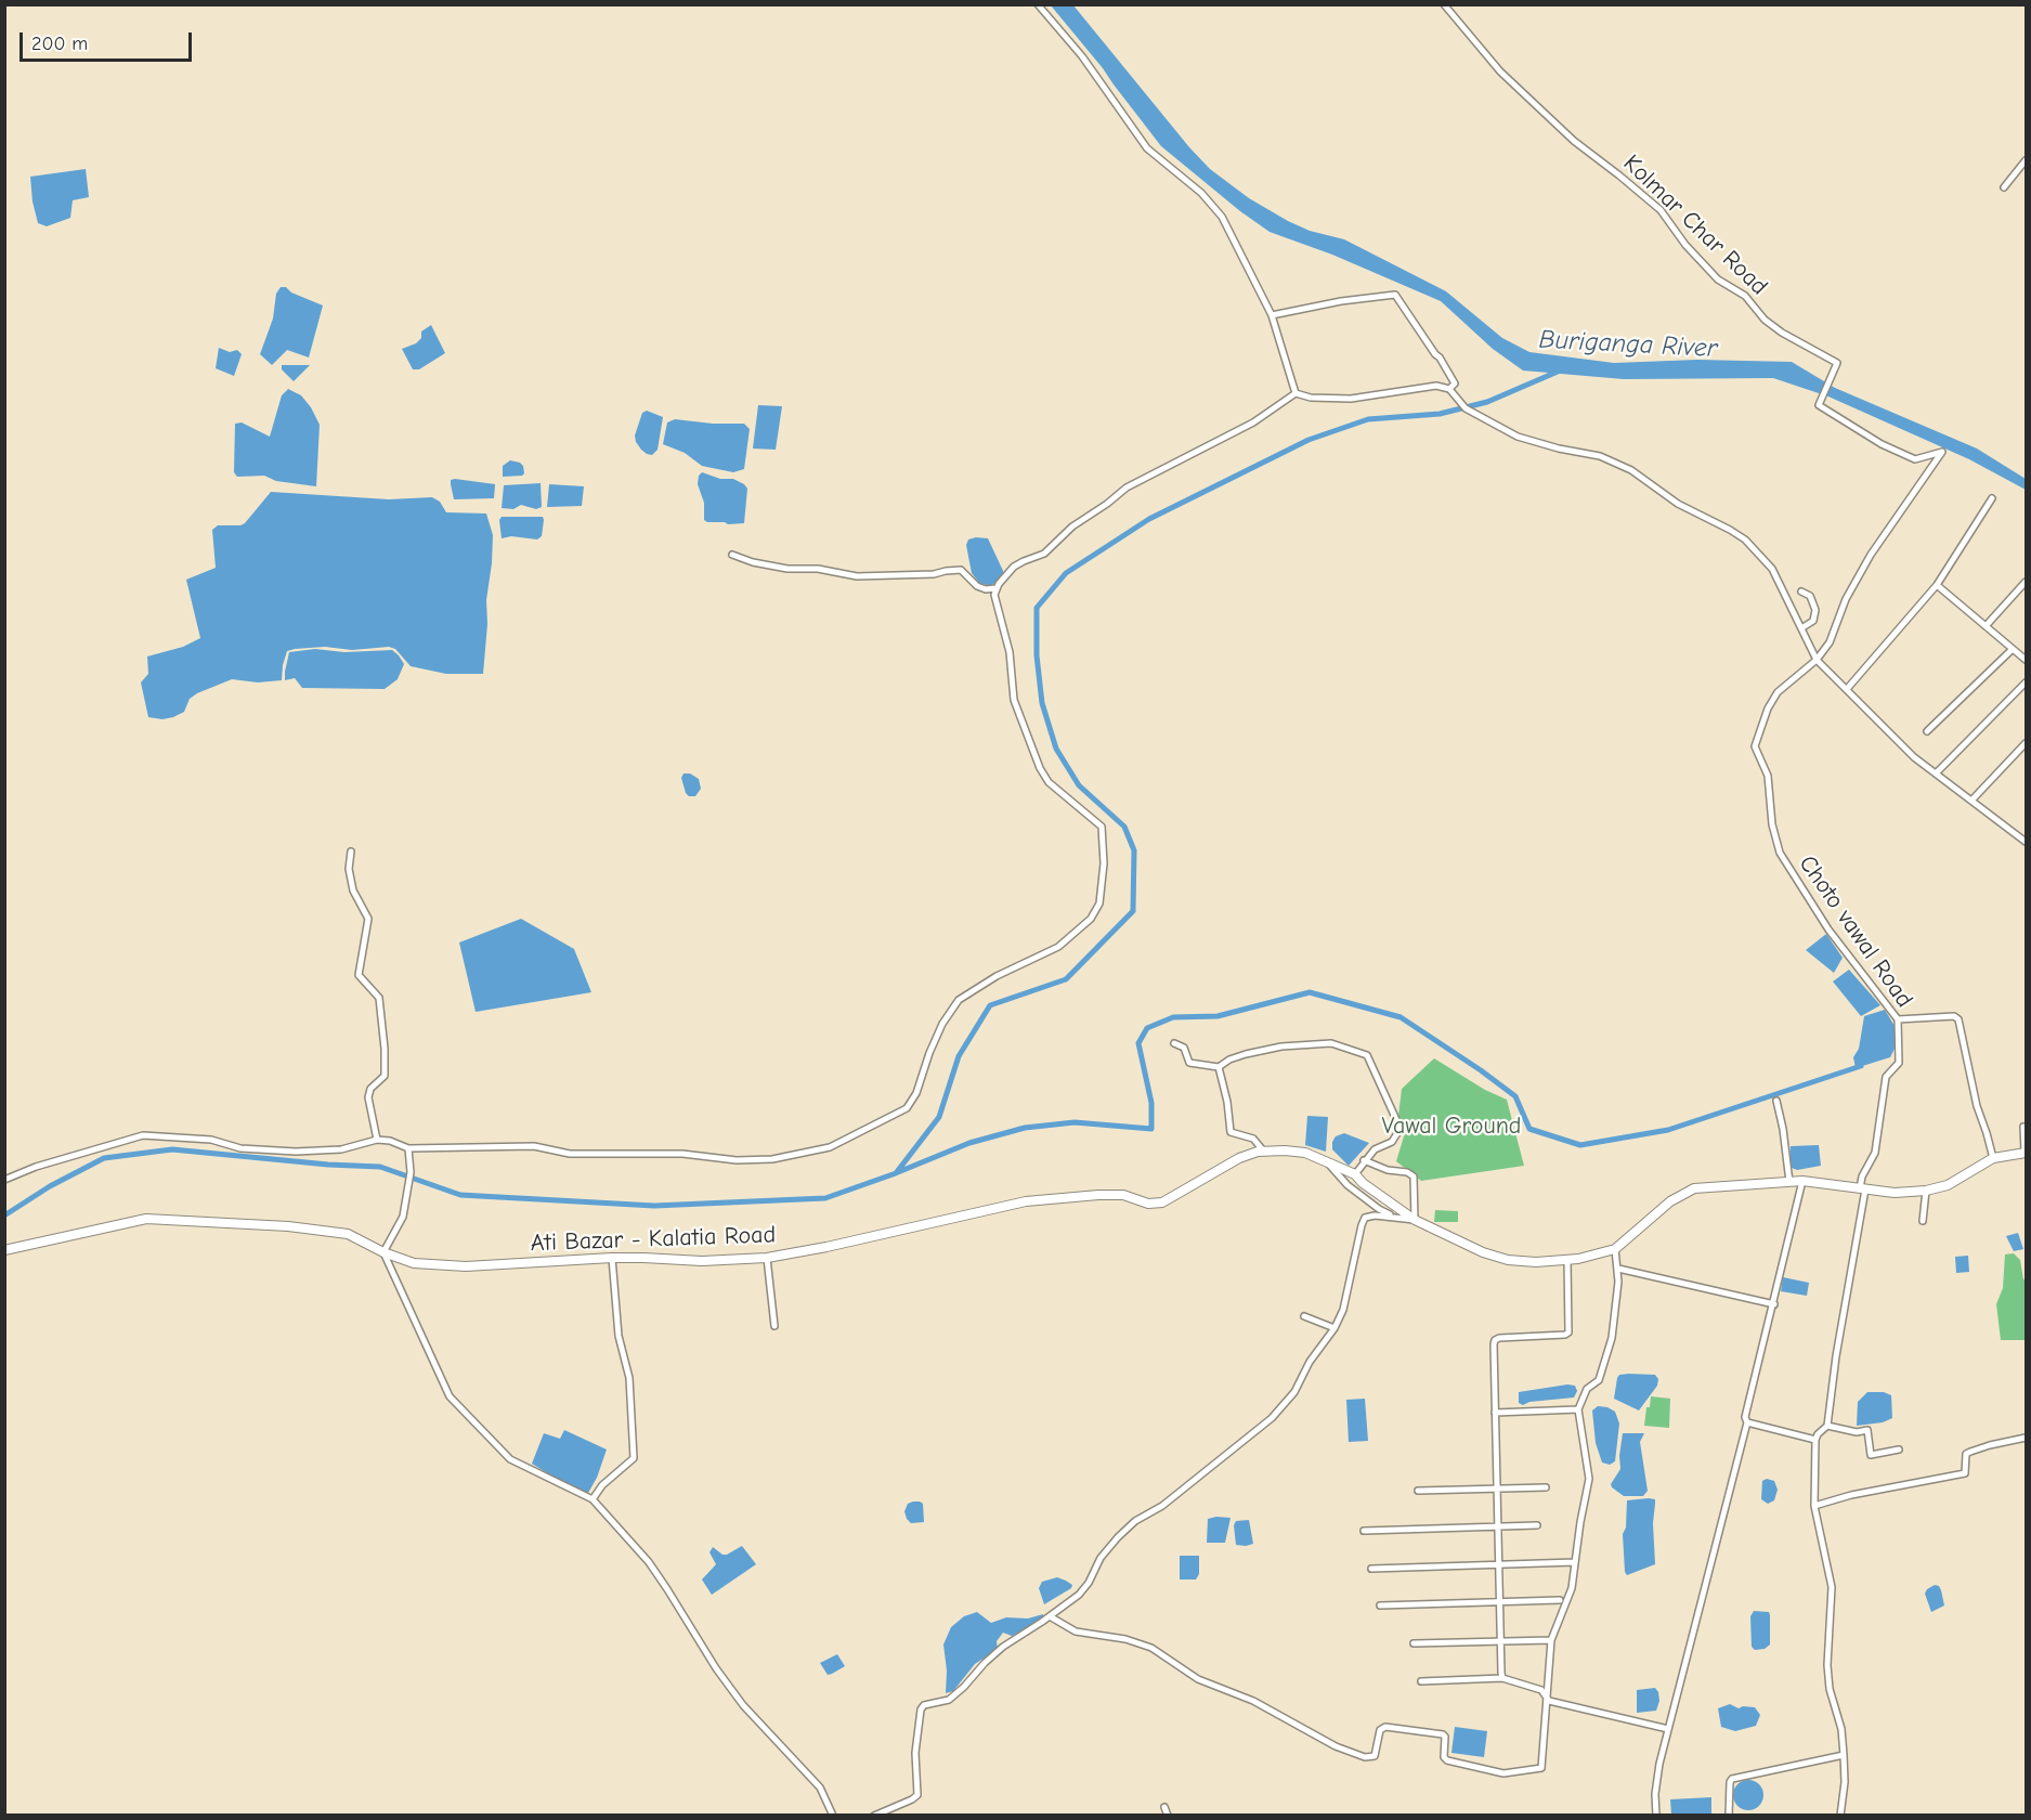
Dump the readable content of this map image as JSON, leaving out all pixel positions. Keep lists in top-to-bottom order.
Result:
{
  "streets": {
    "main road": ["Ati Bazar - Kalatia Road"],
    "street": ["Kolmar Char Road", "Choto vawal Road"]
  },
  "crossings": [
    ["Kolmar Char Road", "Choto vawal Road"]
  ],
  "water": ["Buriganga River"],
  "parks": ["Vawal Ground"],
  "scale_bar": "200 m"
}
